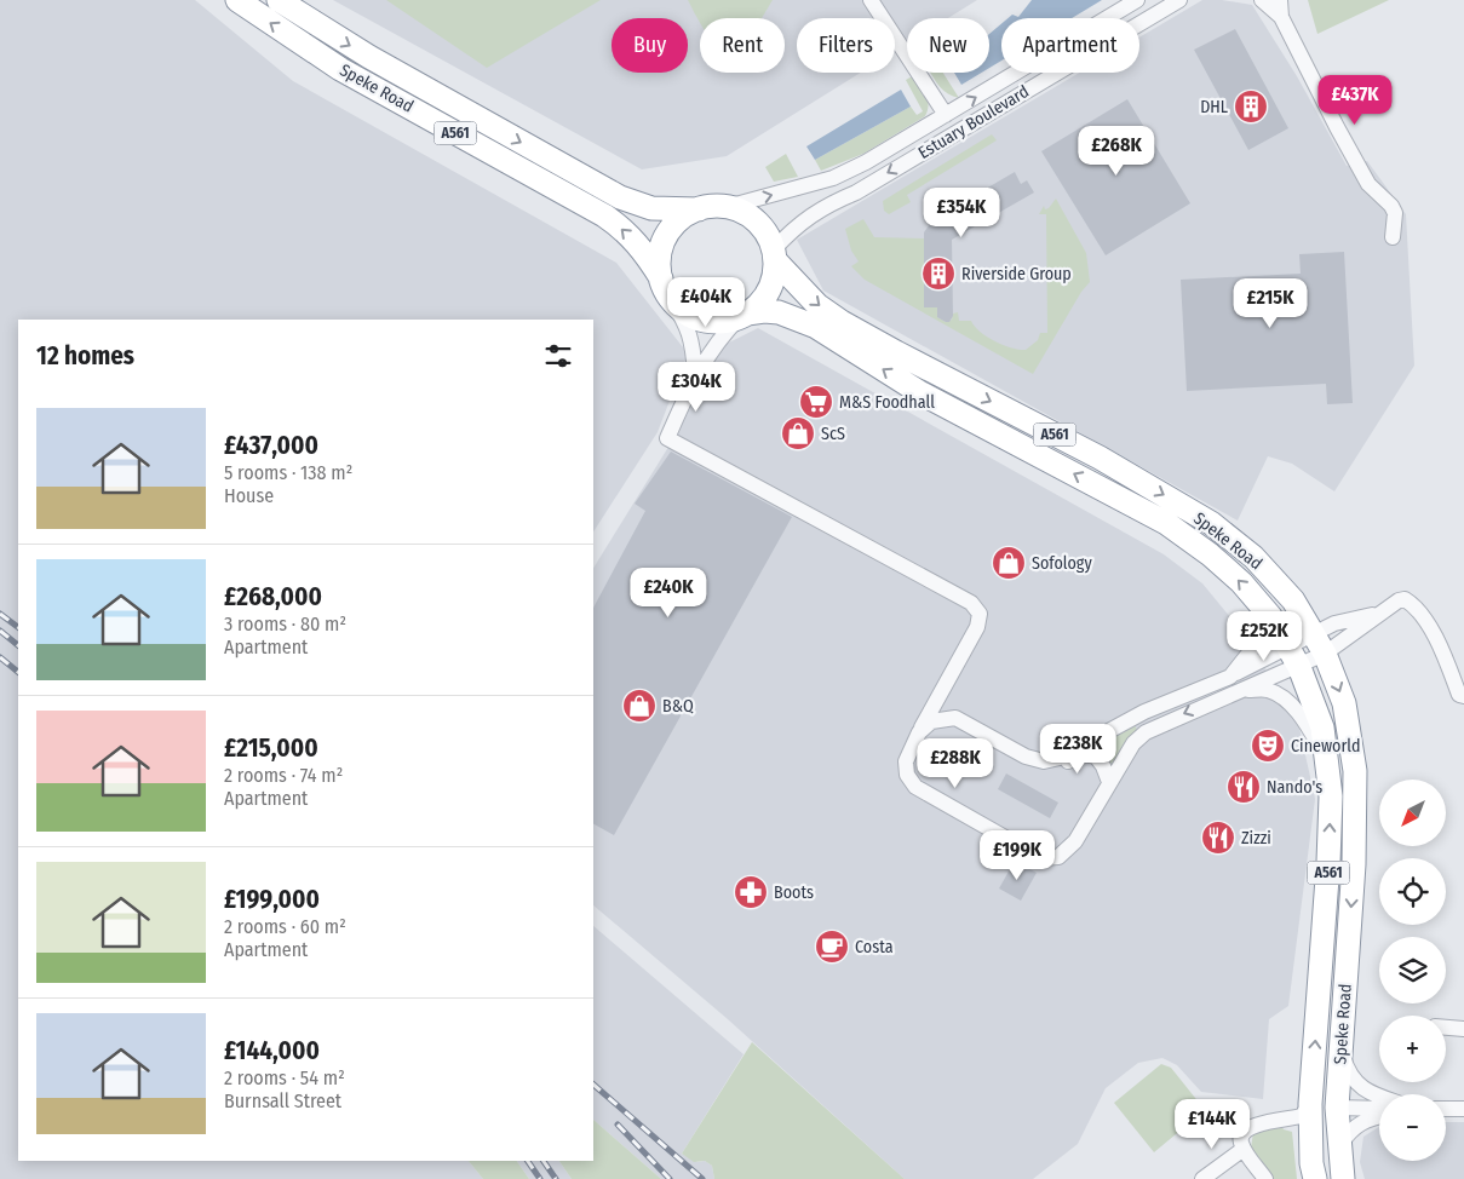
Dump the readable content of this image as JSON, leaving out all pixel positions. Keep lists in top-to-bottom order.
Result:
{
  "streets": {
    "highway": ["Speke Road", "A561"],
    "street": ["Estuary Boulevard"]
  },
  "crossings": [
    ["Speke Road", "Estuary Boulevard"],
    ["Speke Road", "A561"],
    ["Estuary Boulevard", "A561"]
  ],
  "places": {
    "building": ["DHL", "Riverside Group"],
    "supermarket": ["M&S Foodhall"],
    "shop": ["ScS", "Sofology", "B&Q"],
    "theatre": ["Cineworld"],
    "restaurant": ["Nando's", "Zizzi"],
    "pharmacy": ["Boots"],
    "cafe": ["Costa"]
  },
  "north": "bottom left",
  "page": {
    "chip": [
      "Buy",
      "Rent",
      "Filters",
      "New",
      "Apartment"
    ],
    "price": [
      "£437K",
      "£268K",
      "£354K",
      "£404K",
      "£215K",
      "£304K",
      "£240K",
      "£252K",
      "£238K",
      "£288K",
      "£199K",
      "£144K"
    ],
    "heading": "12 homes",
    "list": [
      {
        "name": "£437,000",
        "note": "5 rooms · 138 m² · House"
      },
      {
        "name": "£268,000",
        "note": "3 rooms · 80 m² · Apartment"
      },
      {
        "name": "£215,000",
        "note": "2 rooms · 74 m² · Apartment"
      },
      {
        "name": "£199,000",
        "note": "2 rooms · 60 m² · Apartment"
      },
      {
        "name": "£144,000",
        "note": "2 rooms · 54 m² · Burnsall Street"
      }
    ],
    "map_buttons": ["+", "−"]
  }
}
